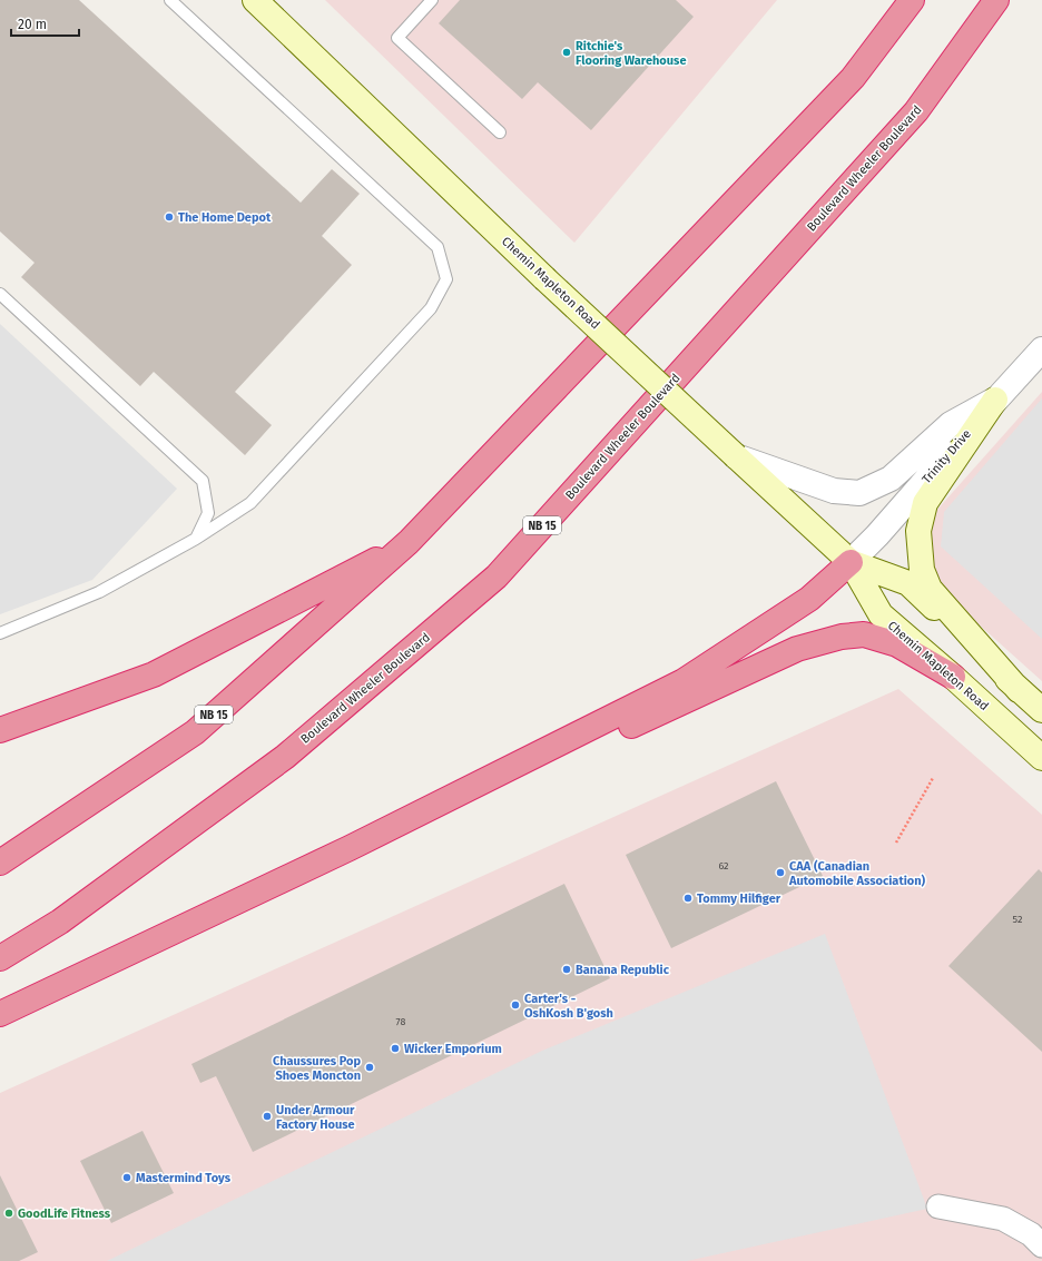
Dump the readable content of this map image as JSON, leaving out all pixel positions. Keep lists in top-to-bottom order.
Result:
{
  "streets": {
    "highway": ["Boulevard Wheeler Boulevard", "NB 15"],
    "main road": ["Chemin Mapleton Road"],
    "street": ["Trinity Drive"]
  },
  "crossings": [
    ["Chemin Mapleton Road", "Trinity Drive"]
  ],
  "places": [
    "Ritchie's Flooring Warehouse",
    "The Home Depot",
    "CAA (Canadian Automobile Association)",
    "Tommy Hilfiger",
    "Banana Republic",
    "Carter's - OshKosh B'gosh",
    "Wicker Emporium",
    "Chaussures Pop Shoes Moncton",
    "Under Armour Factory House",
    "Mastermind Toys",
    "GoodLife Fitness"
  ],
  "house_numbers": ["62", "52", "78"],
  "scale_bar": "20 m"
}
